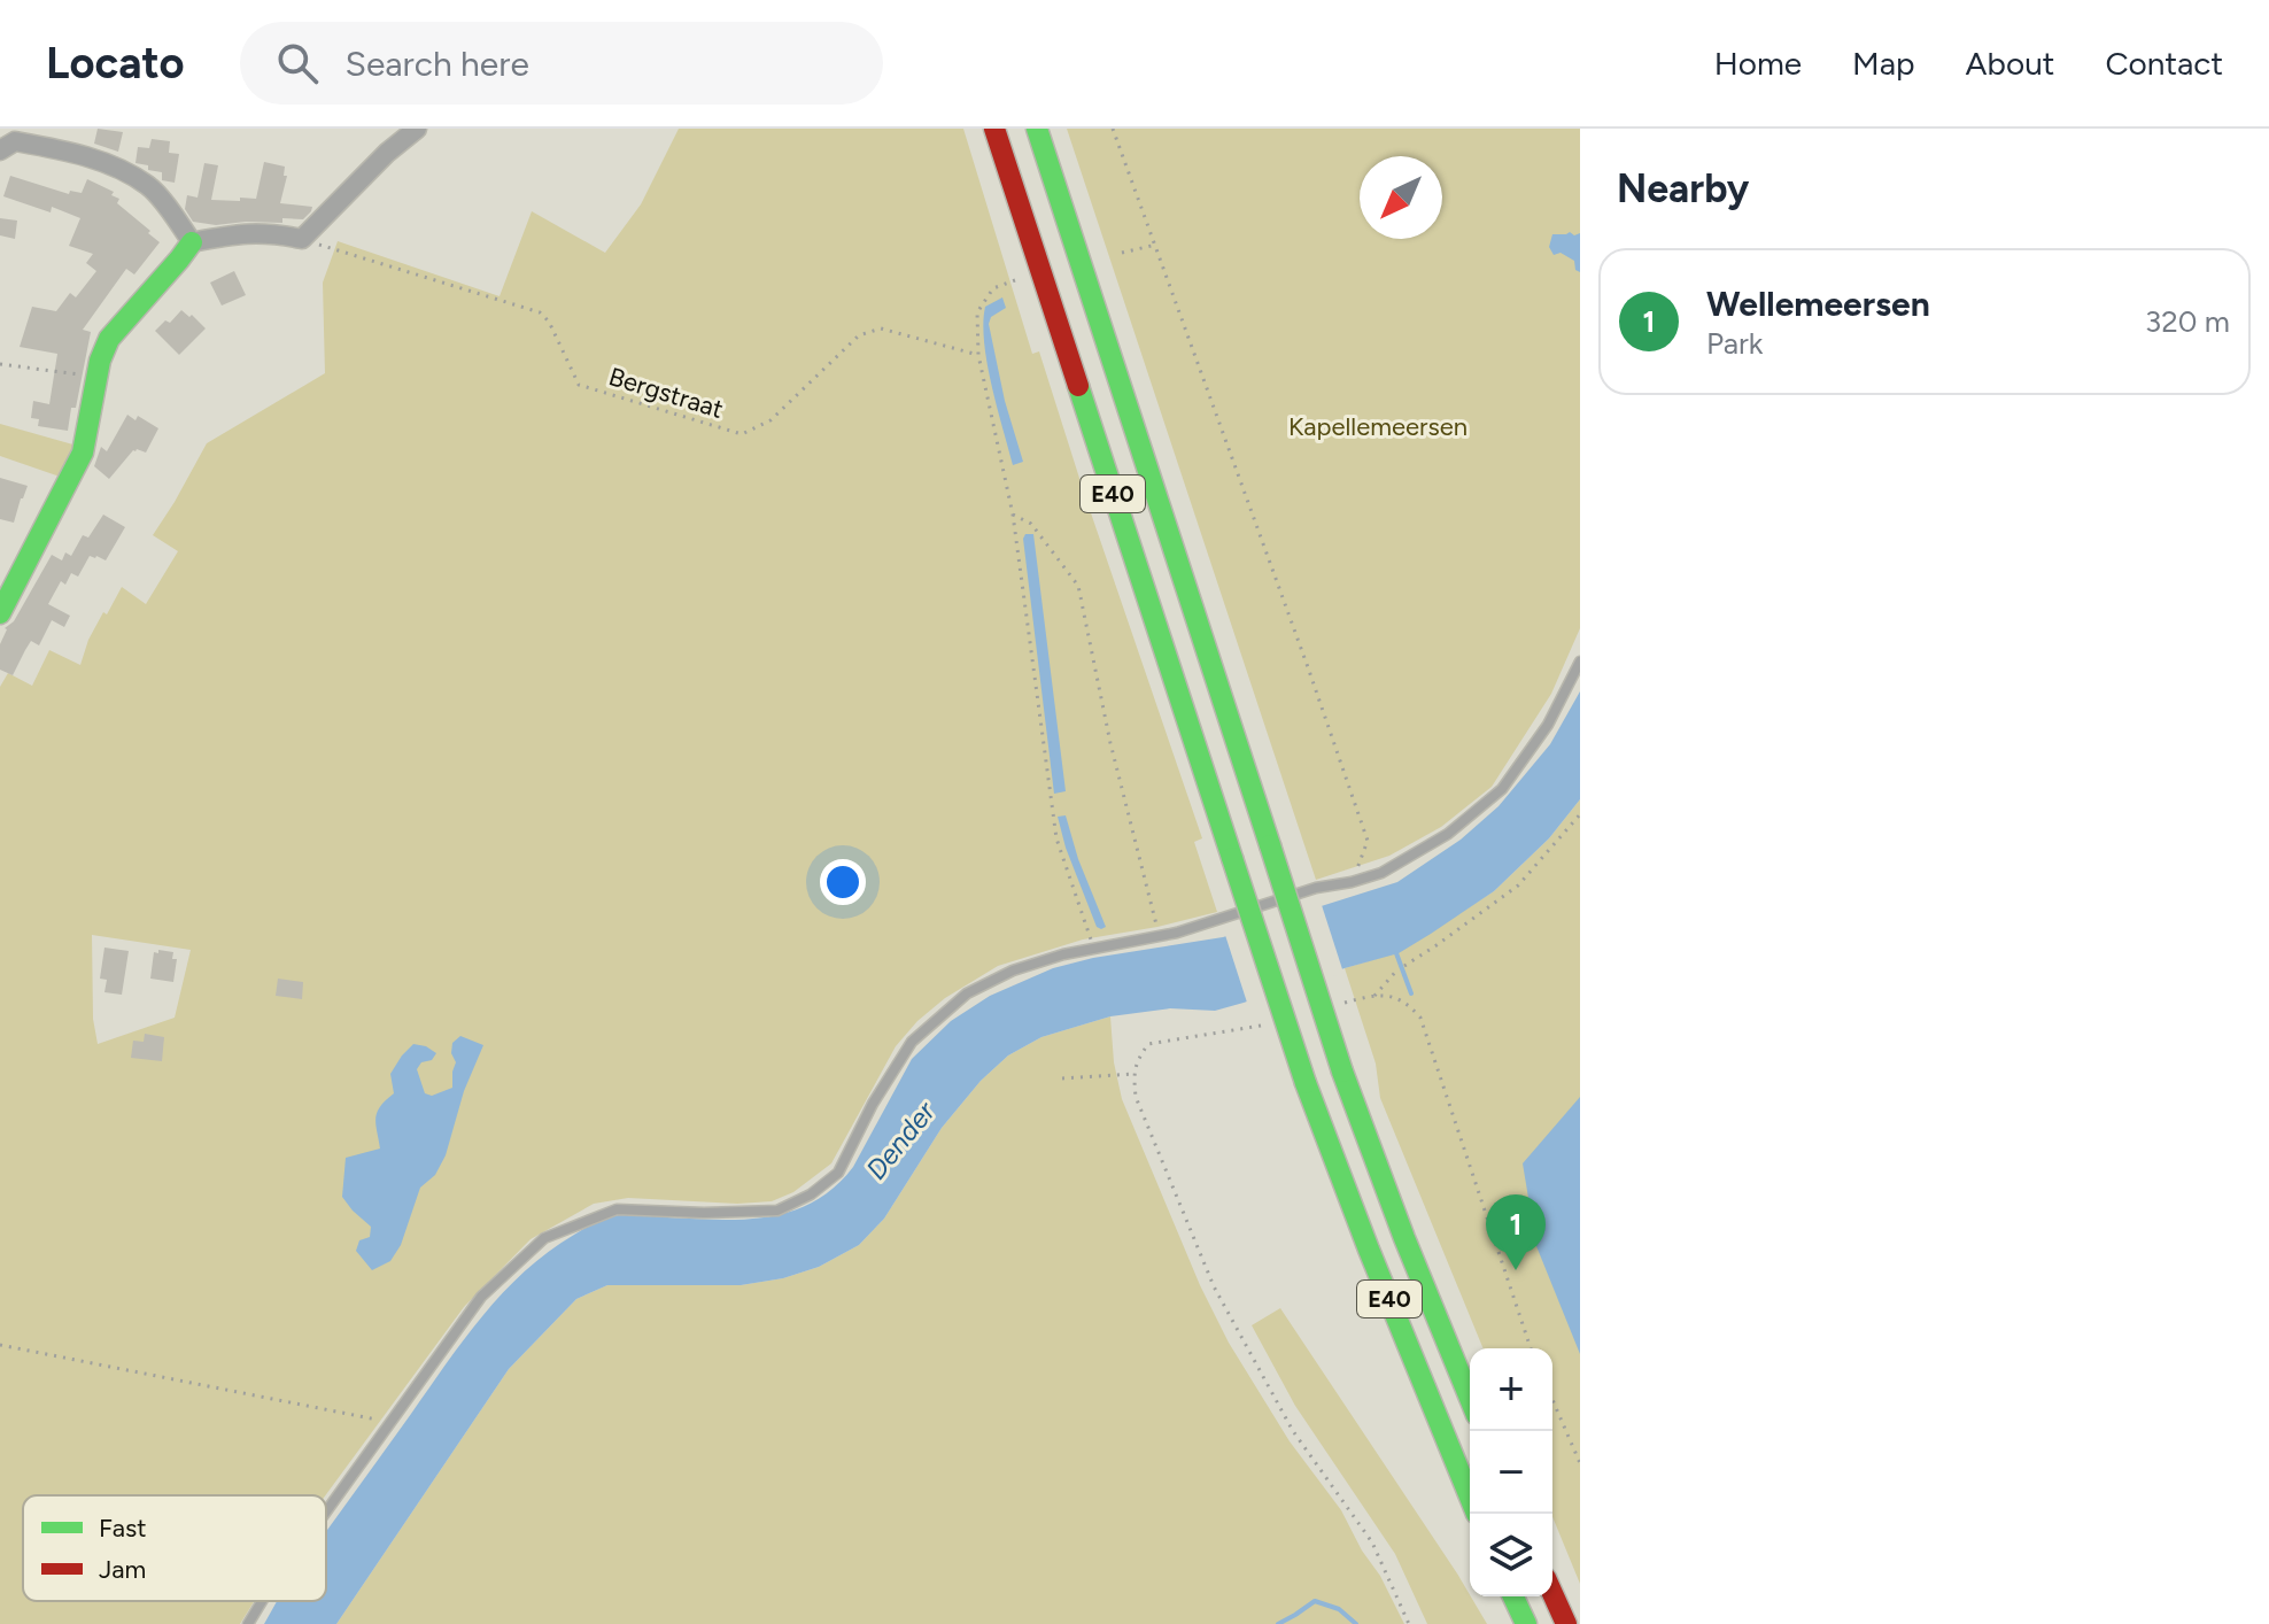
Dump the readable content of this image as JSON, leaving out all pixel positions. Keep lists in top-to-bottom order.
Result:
{
  "streets": {
    "main road": ["E40"],
    "path": ["Bergstraat"]
  },
  "water": ["Dender"],
  "parks": ["Kapellemeersen"],
  "legend": ["Fast", "Jam"],
  "north": "bottom left",
  "page": {
    "header": "Locato",
    "search": "Search here",
    "nav": [
      "Home",
      "Map",
      "About",
      "Contact"
    ],
    "heading": "Nearby",
    "list": [
      {
        "mark": "1",
        "name": "Wellemeersen",
        "note": "Park",
        "value": "320 m"
      }
    ],
    "pins": "1",
    "map_buttons": ["+", "−"]
  }
}
